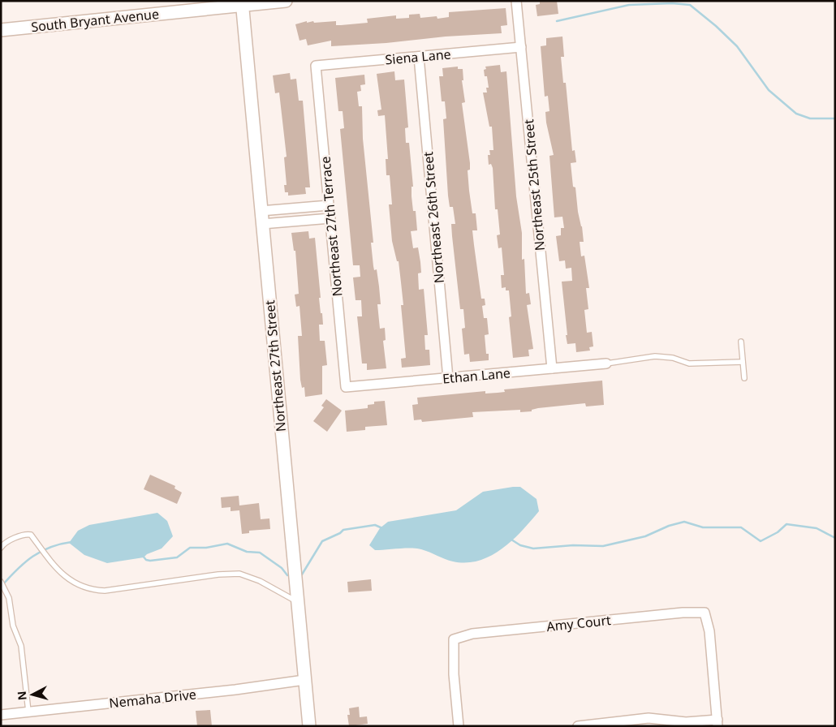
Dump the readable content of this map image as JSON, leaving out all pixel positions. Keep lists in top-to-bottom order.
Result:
{
  "streets": {
    "street": [
      "South Bryant Avenue",
      "Siena Lane",
      "Northeast 25th Street",
      "Northeast 26th Street",
      "Northeast 27th Terrace",
      "Northeast 27th Street",
      "Ethan Lane",
      "Amy Court",
      "Nemaha Drive"
    ]
  },
  "crossings": [
    ["South Bryant Avenue", "Northeast 27th Street"],
    ["Siena Lane", "Northeast 25th Street"],
    ["Siena Lane", "Northeast 26th Street"],
    ["Siena Lane", "Northeast 27th Terrace"],
    ["Northeast 25th Street", "Ethan Lane"],
    ["Northeast 26th Street", "Ethan Lane"],
    ["Northeast 27th Terrace", "Ethan Lane"],
    ["Northeast 27th Street", "Nemaha Drive"]
  ],
  "north": "left"
}
